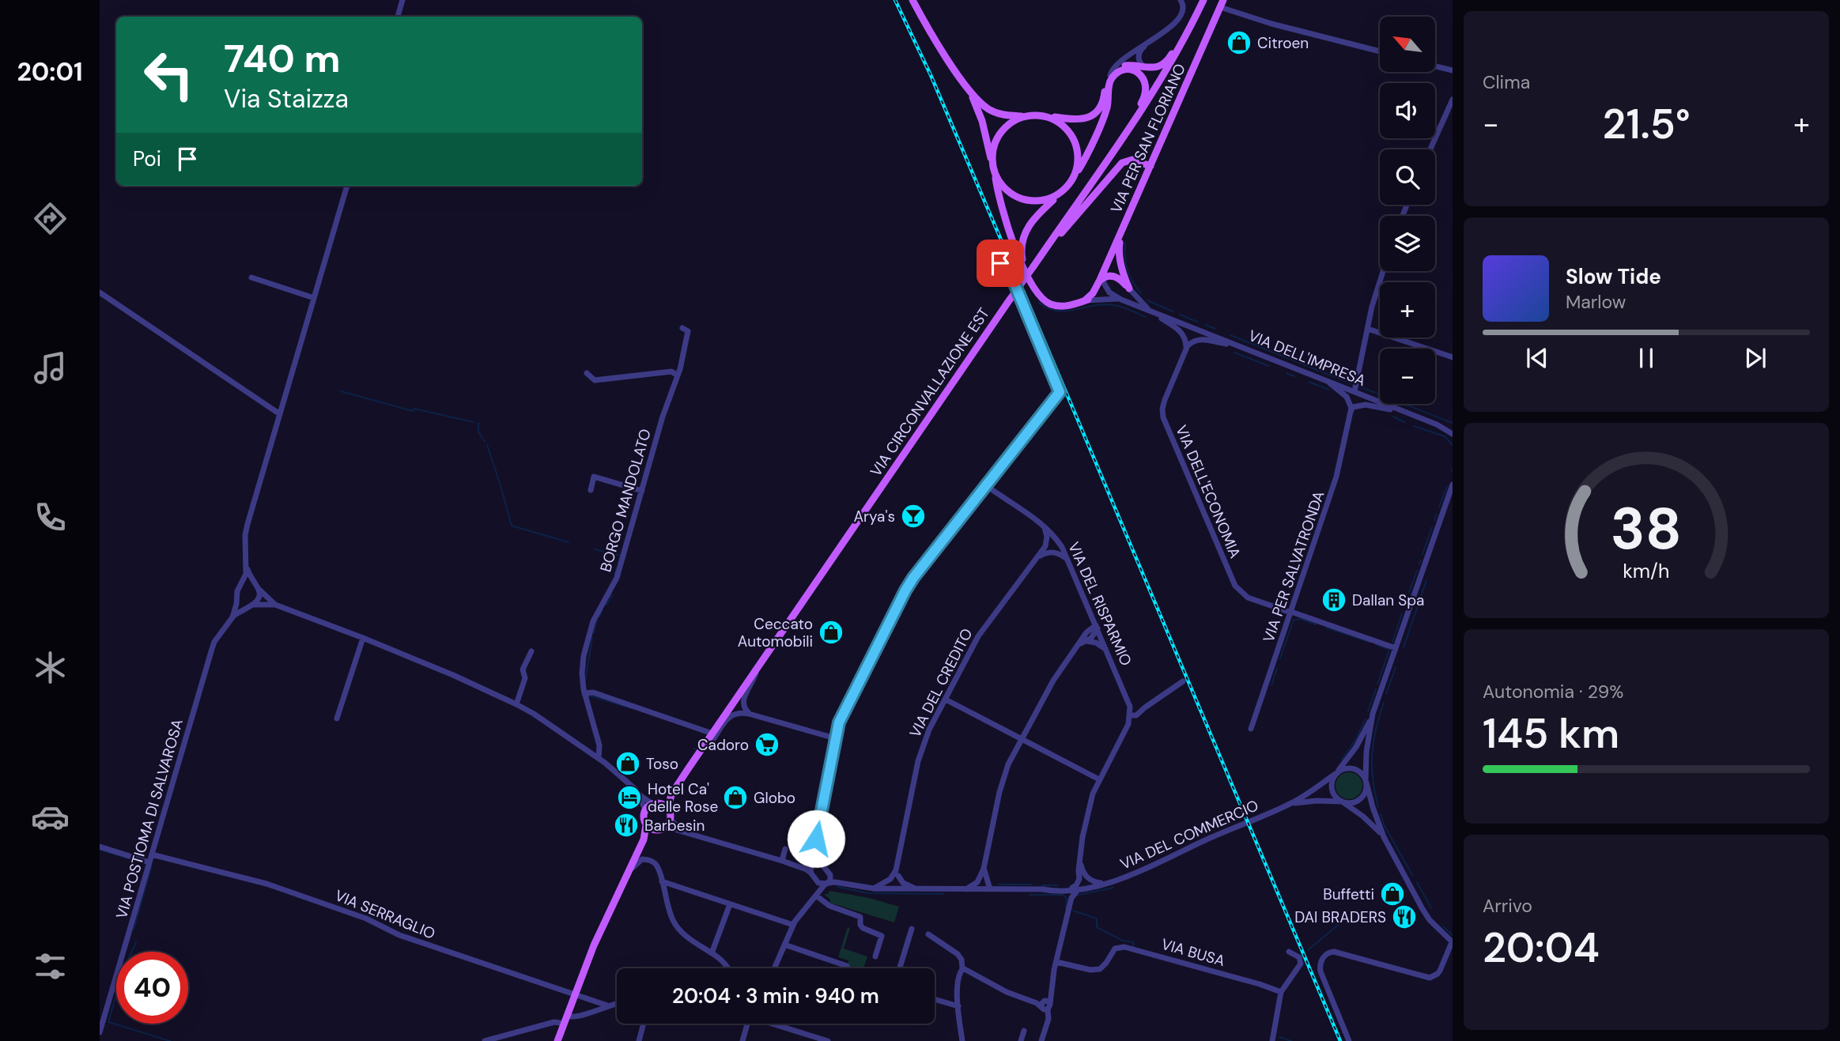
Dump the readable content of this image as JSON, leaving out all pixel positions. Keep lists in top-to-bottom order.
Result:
{
  "streets": {
    "main road": ["VIA PER SAN FLORIANO", "VIA CIRCONVALLAZIONE EST"],
    "street": [
      "VIA DELL'IMPRESA",
      "VIA DELL'ECONOMIA",
      "BORGO MANDOLATO",
      "VIA PER SALVATRONDA",
      "VIA DEL RISPARMIO",
      "VIA DEL CREDITO",
      "VIA POSTIOMA DI SALVAROSA",
      "VIA DEL COMMERCIO",
      "VIA SERRAGLIO",
      "VIA BUSA"
    ]
  },
  "crossings": [
    ["VIA PER SAN FLORIANO", "VIA DELL'IMPRESA"],
    ["VIA DELL'IMPRESA", "VIA PER SALVATRONDA"],
    ["VIA DELL'ECONOMIA", "VIA PER SALVATRONDA"],
    ["VIA POSTIOMA DI SALVAROSA", "VIA SERRAGLIO"]
  ],
  "places": {
    "shop": [
      "Citroen",
      "Ceccato Automobili",
      "Toso",
      "Globo",
      "Buffetti"
    ],
    "bar": ["Arya's"],
    "building": ["Dallan Spa"],
    "supermarket": ["Cadoro"],
    "hotel": ["Hotel Ca' delle Rose"],
    "restaurant": ["Barbesin", "DAI BRADERS"]
  },
  "north": "top left",
  "page": {
    "tabs": "20:01",
    "tile": [
      "Clima",
      ["Autonomia · 29%", "145 km"],
      ["Arrivo", "20:04"]
    ],
    "map_buttons": ["+", "−"],
    "turn": ["740 m", "Via Staizza"],
    "heat": ["−", "21.5°", "+"],
    "then": "Poi",
    "song": ["Slow Tide", "Marlow"],
    "limit": "40",
    "trip": "20:04 · 3 min · 940 m",
    "gauge": ["38", "km/h"]
  }
}
